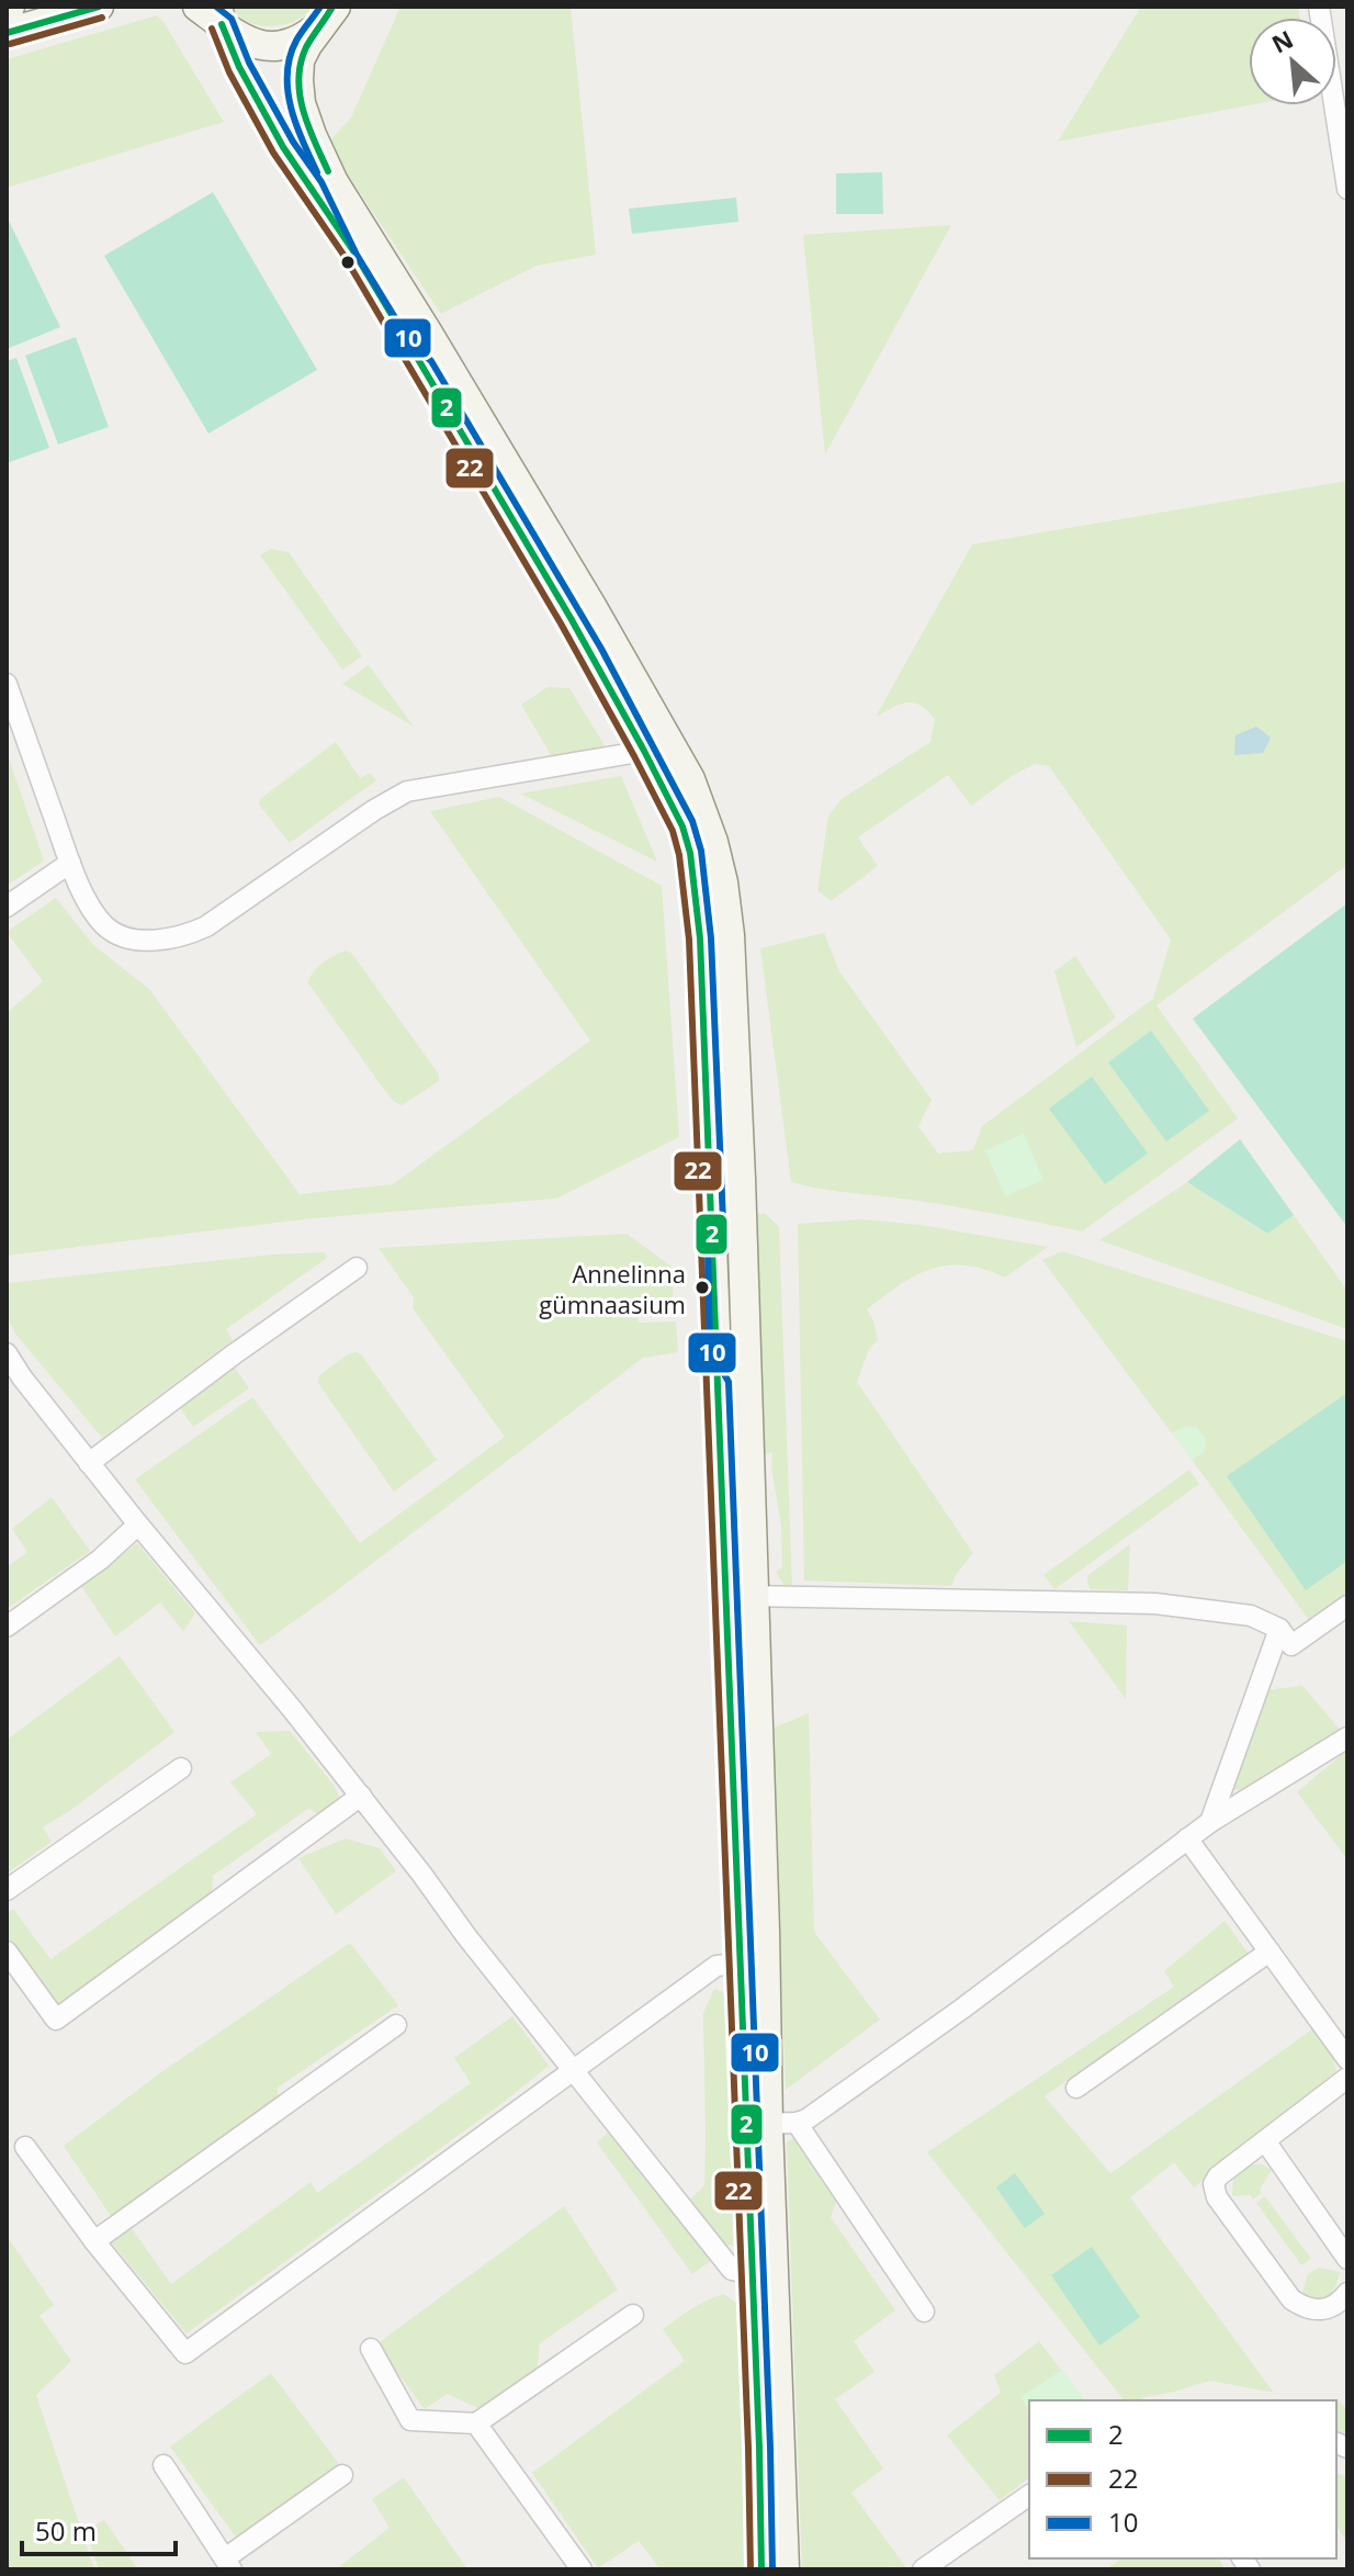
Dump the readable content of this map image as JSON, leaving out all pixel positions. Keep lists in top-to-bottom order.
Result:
{
  "places": ["Annelinna gümnaasium"],
  "lines": ["transit line 2", "transit line 10", "transit line 22"],
  "legend": ["2", "22", "10"],
  "scale_bar": "50 m",
  "north": "top left"
}
